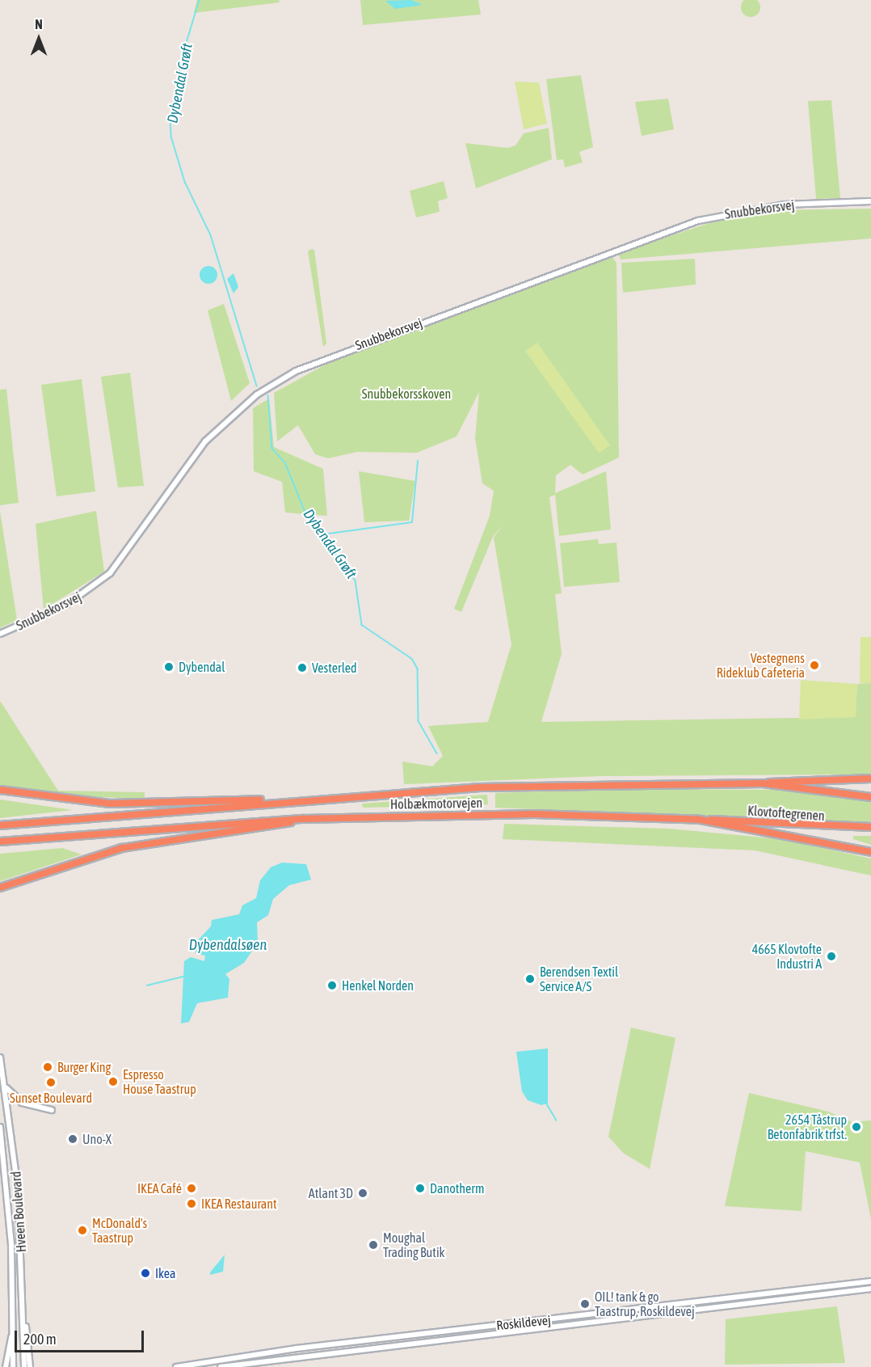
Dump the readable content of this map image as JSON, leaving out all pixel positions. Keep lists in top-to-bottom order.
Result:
{
  "streets": {
    "highway": ["Holbækmotorvejen", "Klovtoftegrenen"],
    "street": ["Snubbekorsvej", "Hveen Boulevard", "Roskildevej"]
  },
  "crossings": [
    ["Holbækmotorvejen", "Klovtoftegrenen"]
  ],
  "water": ["Dybendal Grøft", "Dybendalsøen"],
  "parks": ["Snubbekorsskoven"],
  "places": [
    "Vestegnens Rideklub Cafeteria",
    "Dybendal",
    "Vesterled",
    "4665 Klovtofte Industri A",
    "Berendsen Textil Service A/S",
    "Henkel Norden",
    "Burger King",
    "Espresso House Taastrup",
    "Sunset Boulevard",
    "2654 Tåstrup Betonfabrik trfst.",
    "Uno-X",
    "IKEA Café",
    "Danotherm",
    "Atlant 3D",
    "IKEA Restaurant",
    "McDonald's Taastrup",
    "Moughal Trading Butik",
    "Ikea",
    "OIL! tank & go Taastrup, Roskildevej"
  ],
  "scale_bar": "200 m",
  "north": "top"
}
